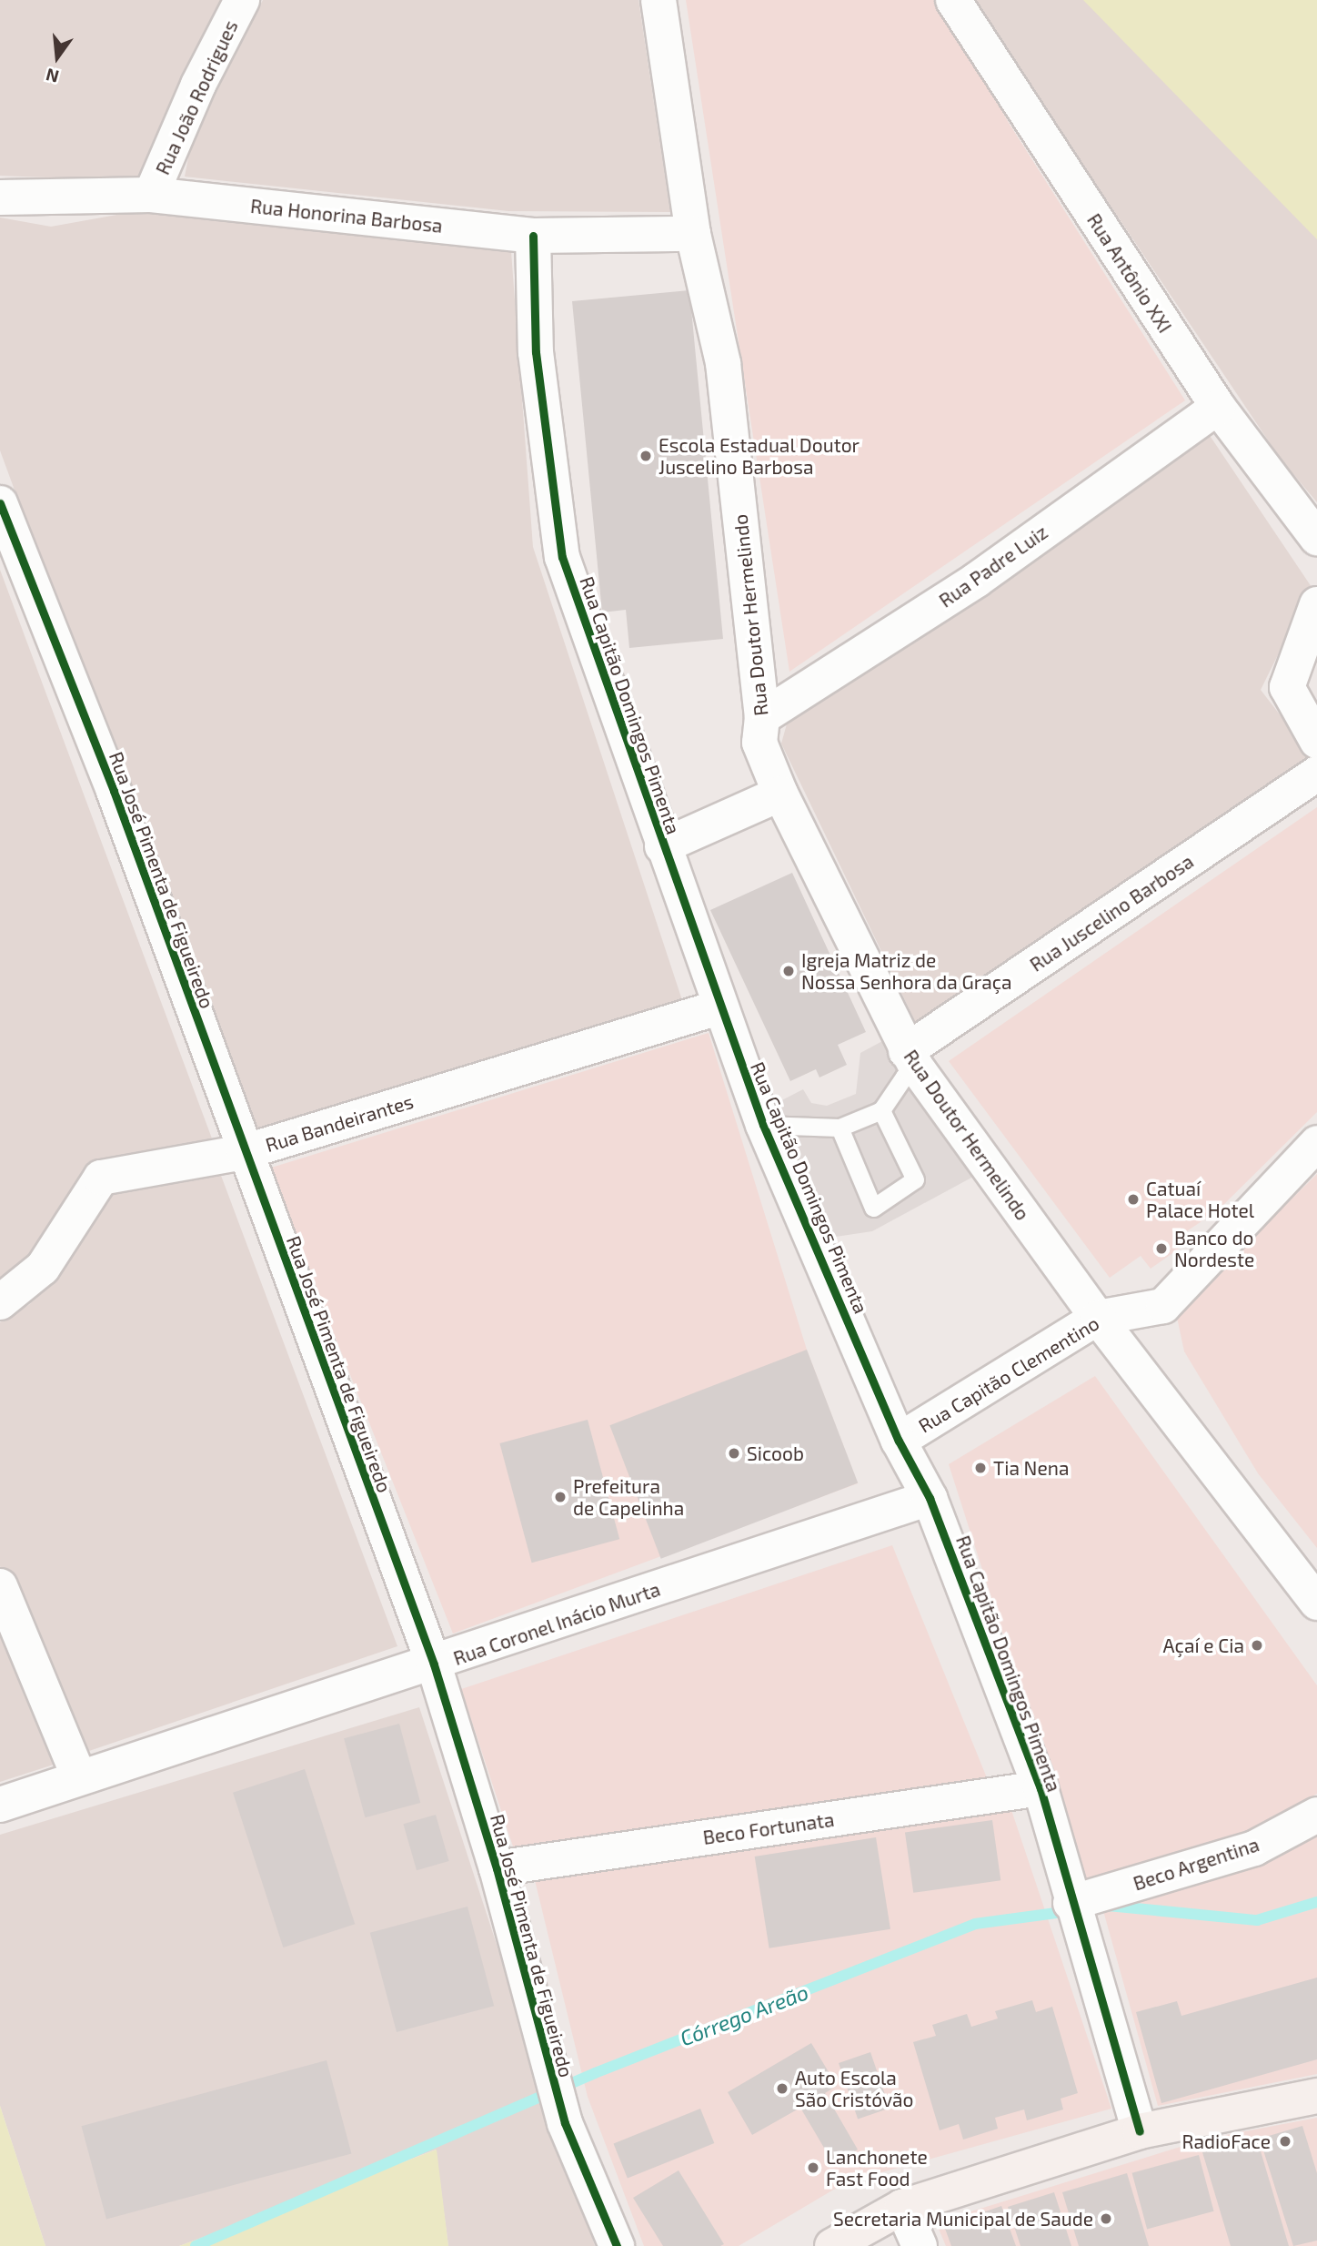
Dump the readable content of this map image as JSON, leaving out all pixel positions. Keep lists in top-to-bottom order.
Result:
{
  "streets": {
    "street": [
      "Rua João Rodrigues",
      "Rua Honorina Barbosa",
      "Rua Antônio XXI",
      "Rua Padre Luiz",
      "Rua Doutor Hermelindo",
      "Rua Capitão Domingos Pimenta",
      "Rua José Pimenta de Figueiredo",
      "Rua Juscelino Barbosa",
      "Rua Bandeirantes",
      "Rua Capitão Clementino",
      "Rua Coronel Inácio Murta",
      "Beco Fortunata",
      "Beco Argentina"
    ]
  },
  "crossings": [
    ["Rua João Rodrigues", "Rua Honorina Barbosa"],
    ["Rua Honorina Barbosa", "Rua Doutor Hermelindo"],
    ["Rua Honorina Barbosa", "Rua Capitão Domingos Pimenta"],
    ["Rua Antônio XXI", "Rua Padre Luiz"],
    ["Rua Padre Luiz", "Rua Doutor Hermelindo"],
    ["Rua Doutor Hermelindo", "Rua Juscelino Barbosa"],
    ["Rua Doutor Hermelindo", "Rua Capitão Clementino"],
    ["Rua Capitão Domingos Pimenta", "Rua Bandeirantes"],
    ["Rua Capitão Domingos Pimenta", "Rua Capitão Clementino"],
    ["Rua Capitão Domingos Pimenta", "Rua Coronel Inácio Murta"],
    ["Rua Capitão Domingos Pimenta", "Beco Fortunata"],
    ["Rua Capitão Domingos Pimenta", "Beco Argentina"],
    ["Rua José Pimenta de Figueiredo", "Rua Bandeirantes"],
    ["Rua José Pimenta de Figueiredo", "Rua Coronel Inácio Murta"],
    ["Rua José Pimenta de Figueiredo", "Beco Fortunata"]
  ],
  "water": ["Córrego Areão"],
  "places": [
    "Escola Estadual Doutor Juscelino Barbosa",
    "Igreja Matriz de Nossa Senhora da Graça",
    "Catuaí Palace Hotel",
    "Banco do Nordeste",
    "Sicoob",
    "Tia Nena",
    "Prefeitura de Capelinha",
    "Açaí e Cia",
    "Auto Escola São Cristóvão",
    "RadioFace",
    "Lanchonete Fast Food",
    "Secretaria Municipal de Saude"
  ],
  "north": "bottom"
}
